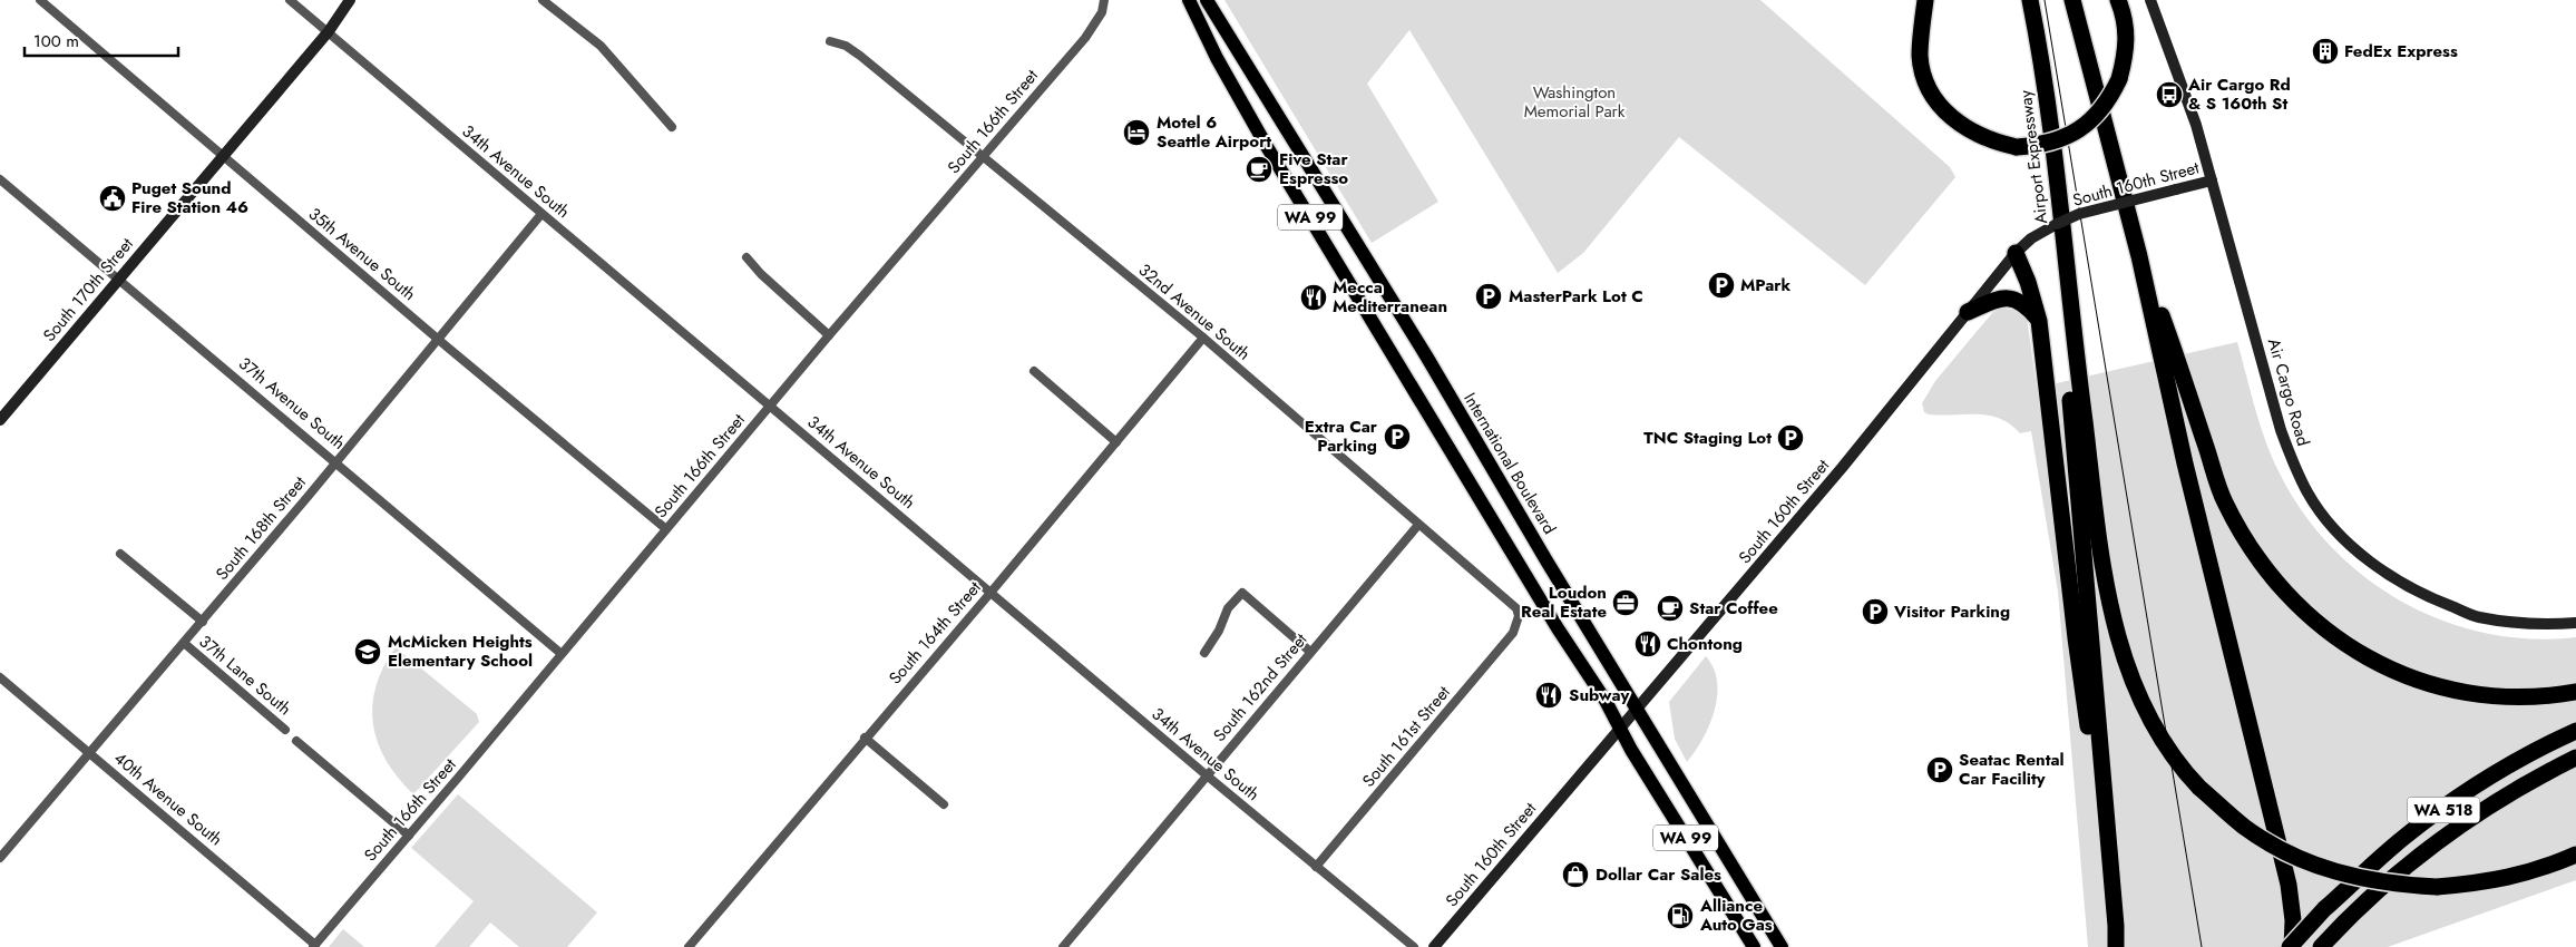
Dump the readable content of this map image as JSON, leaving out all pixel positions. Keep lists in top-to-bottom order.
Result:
{
  "streets": {
    "highway": ["Airport Expressway", "WA 518"],
    "main road": ["WA 99", "International Boulevard"],
    "street": [
      "South 166th Street",
      "34th Avenue South",
      "South 160th Street",
      "35th Avenue South",
      "South 170th Street",
      "32nd Avenue South",
      "Air Cargo Road",
      "37th Avenue South",
      "South 168th Street",
      "South 164th Street",
      "37th Lane South",
      "South 162nd Street",
      "South 161st Street",
      "40th Avenue South"
    ]
  },
  "crossings": [
    ["South 166th Street", "34th Avenue South"],
    ["South 166th Street", "35th Avenue South"],
    ["South 166th Street", "32nd Avenue South"],
    ["South 166th Street", "37th Avenue South"],
    ["South 166th Street", "40th Avenue South"],
    ["34th Avenue South", "South 170th Street"],
    ["34th Avenue South", "South 168th Street"],
    ["34th Avenue South", "South 164th Street"],
    ["34th Avenue South", "South 162nd Street"],
    ["34th Avenue South", "South 161st Street"],
    ["South 160th Street", "WA 99"],
    ["South 160th Street", "Air Cargo Road"],
    ["South 160th Street", "International Boulevard"],
    ["35th Avenue South", "South 170th Street"],
    ["35th Avenue South", "South 168th Street"],
    ["South 170th Street", "37th Avenue South"],
    ["32nd Avenue South", "South 164th Street"],
    ["32nd Avenue South", "South 162nd Street"],
    ["32nd Avenue South", "South 161st Street"],
    ["37th Avenue South", "South 168th Street"],
    ["South 168th Street", "37th Lane South"],
    ["South 168th Street", "40th Avenue South"]
  ],
  "parks": ["Washington Memorial Park"],
  "places": {
    "building": ["FedEx Express"],
    "bus stop": ["Air Cargo Rd & S 160th St"],
    "hotel": ["Motel 6 Seattle Airport"],
    "cafe": ["Five Star Espresso", "Star Coffee"],
    "public building": ["Puget Sound Fire Station 46"],
    "parking": [
      "MPark",
      "MasterPark Lot C",
      "Extra Car Parking",
      "TNC Staging Lot",
      "Visitor Parking",
      "Seatac Rental Car Facility"
    ],
    "restaurant": ["Mecca Mediterranean", "Chontong", "Subway"],
    "office": ["Loudon Real Estate"],
    "school or university": ["McMicken Heights Elementary School"],
    "shop": ["Dollar Car Sales"],
    "fuel station": ["Alliance Auto Gas"]
  },
  "scale_bar": "100 m"
}
